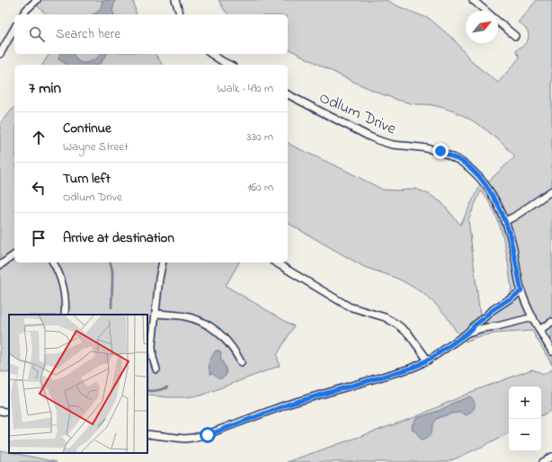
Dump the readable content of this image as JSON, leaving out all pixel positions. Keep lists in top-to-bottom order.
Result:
{
  "streets": {
    "street": ["Odlum Drive"]
  },
  "north": "top right",
  "page": {
    "search": "Search here",
    "heading": ["7 min", "Walk · 490 m"],
    "list": [
      ["Continue", "Wayne Street", "330 m"],
      ["Turn left", "Odlum Drive", "160 m"],
      "Arrive at destination"
    ],
    "map_buttons": ["+", "−"]
  }
}
